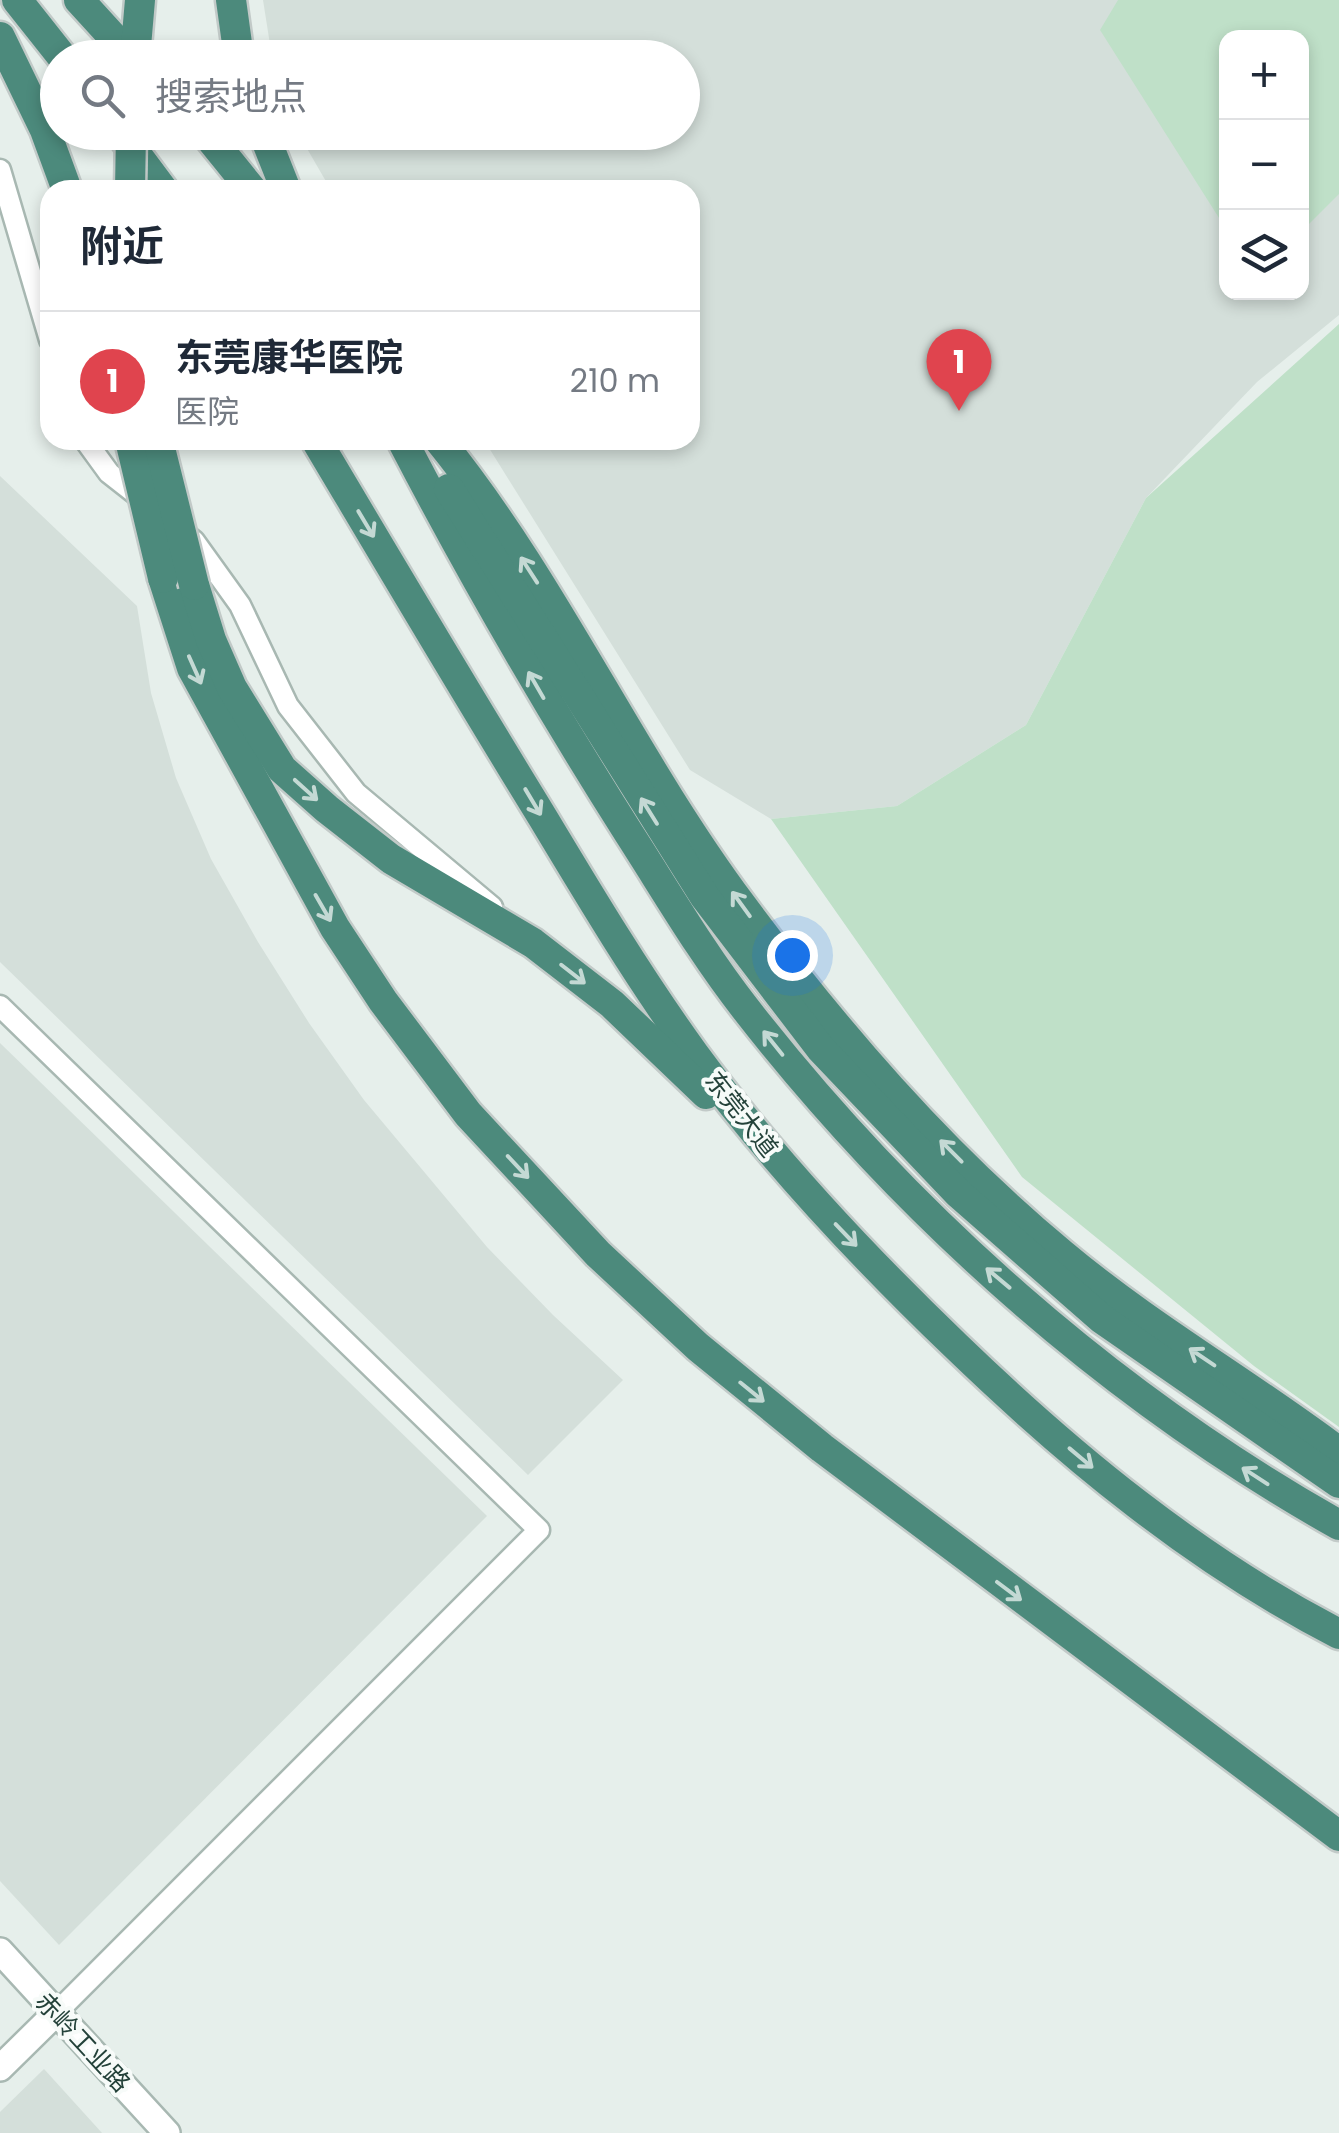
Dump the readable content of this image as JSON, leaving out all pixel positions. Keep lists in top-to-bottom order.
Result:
{
  "streets": {
    "highway": ["东莞大道"],
    "street": ["赤岭工业路"]
  },
  "page": {
    "map_buttons": ["+", "−"],
    "search": "搜索地点",
    "heading": "附近",
    "list": [
      {
        "mark": "1",
        "name": "东莞康华医院",
        "note": "医院",
        "value": "210 m"
      }
    ],
    "pins": "1"
  }
}
